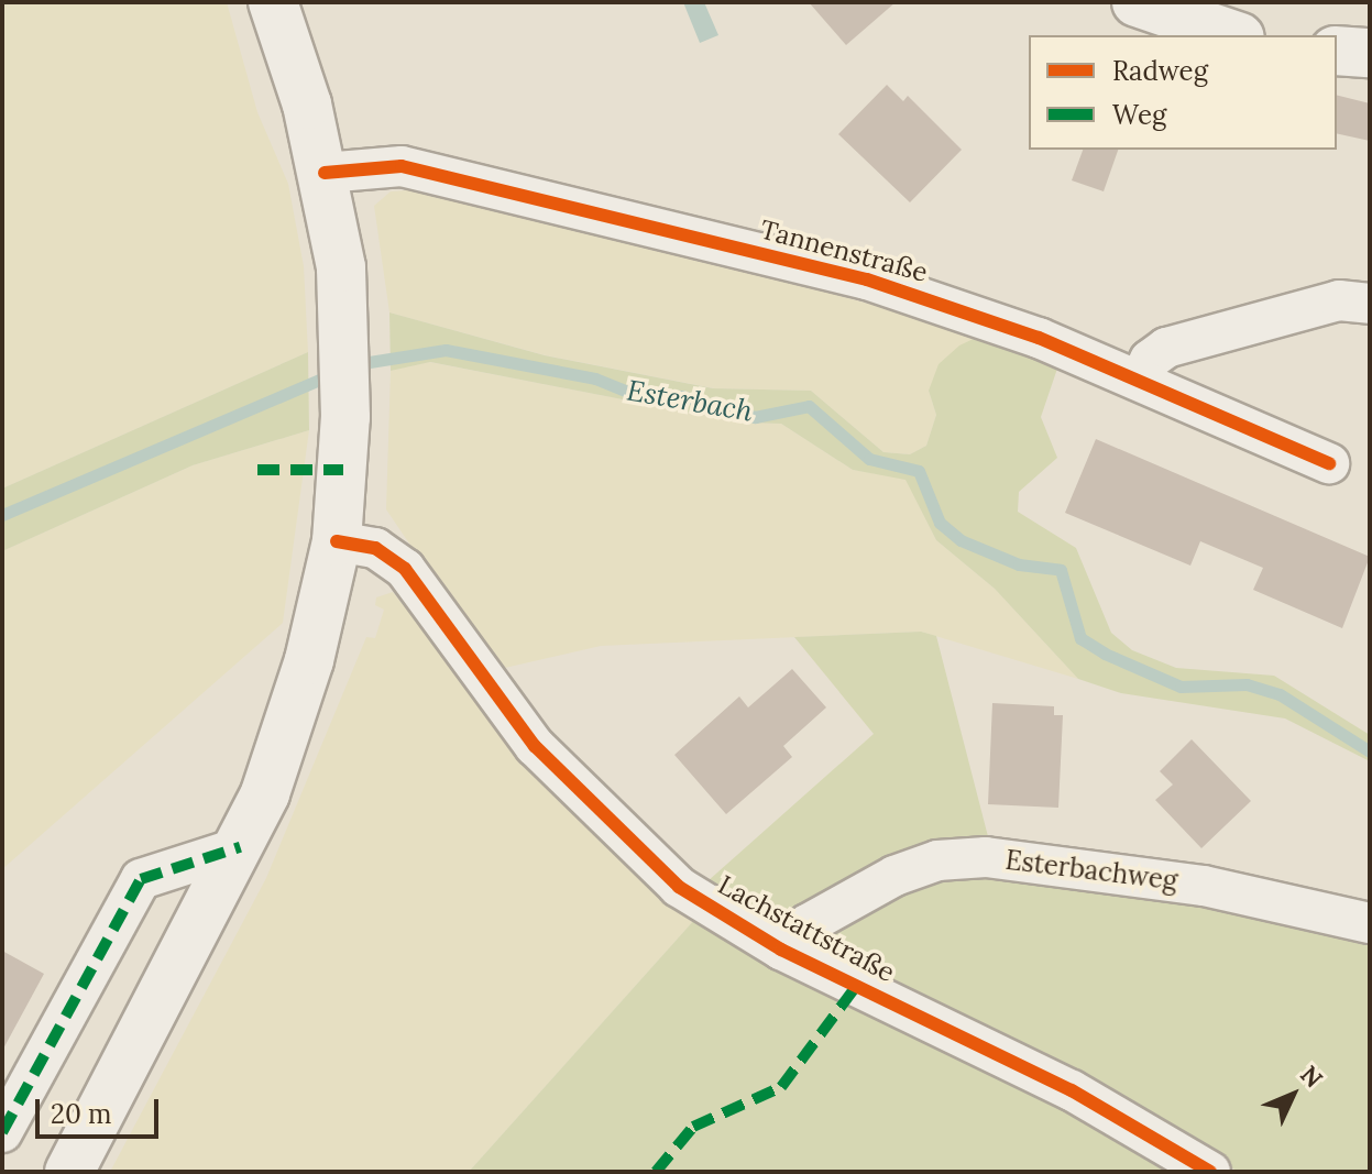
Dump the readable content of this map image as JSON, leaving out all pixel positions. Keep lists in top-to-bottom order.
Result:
{
  "streets": {
    "street": ["Tannenstraße", "Esterbachweg", "Lachstattstraße"]
  },
  "crossings": [
    ["Esterbachweg", "Lachstattstraße"]
  ],
  "water": ["Esterbach"],
  "legend": ["Radweg", "Weg"],
  "scale_bar": "20 m",
  "north": "top right"
}
